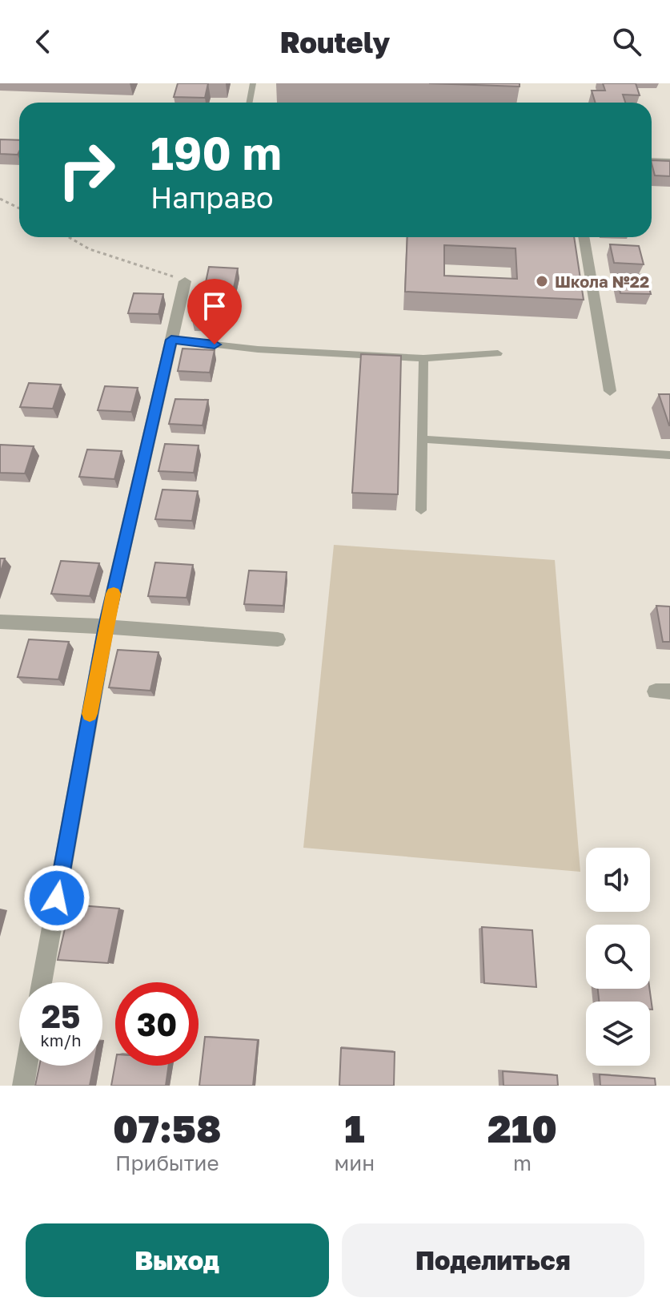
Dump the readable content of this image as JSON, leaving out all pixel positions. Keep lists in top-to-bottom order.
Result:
{
  "places": ["Школа №22"],
  "page": {
    "header": "Routely",
    "turn": ["190 m", "Направо"],
    "speed": "25 km/h",
    "limit": "30",
    "eta": [
      "07:58",
      "Прибытие",
      "1",
      "мин",
      "210",
      "m"
    ],
    "buttons": ["Выход", "Поделиться"]
  }
}
